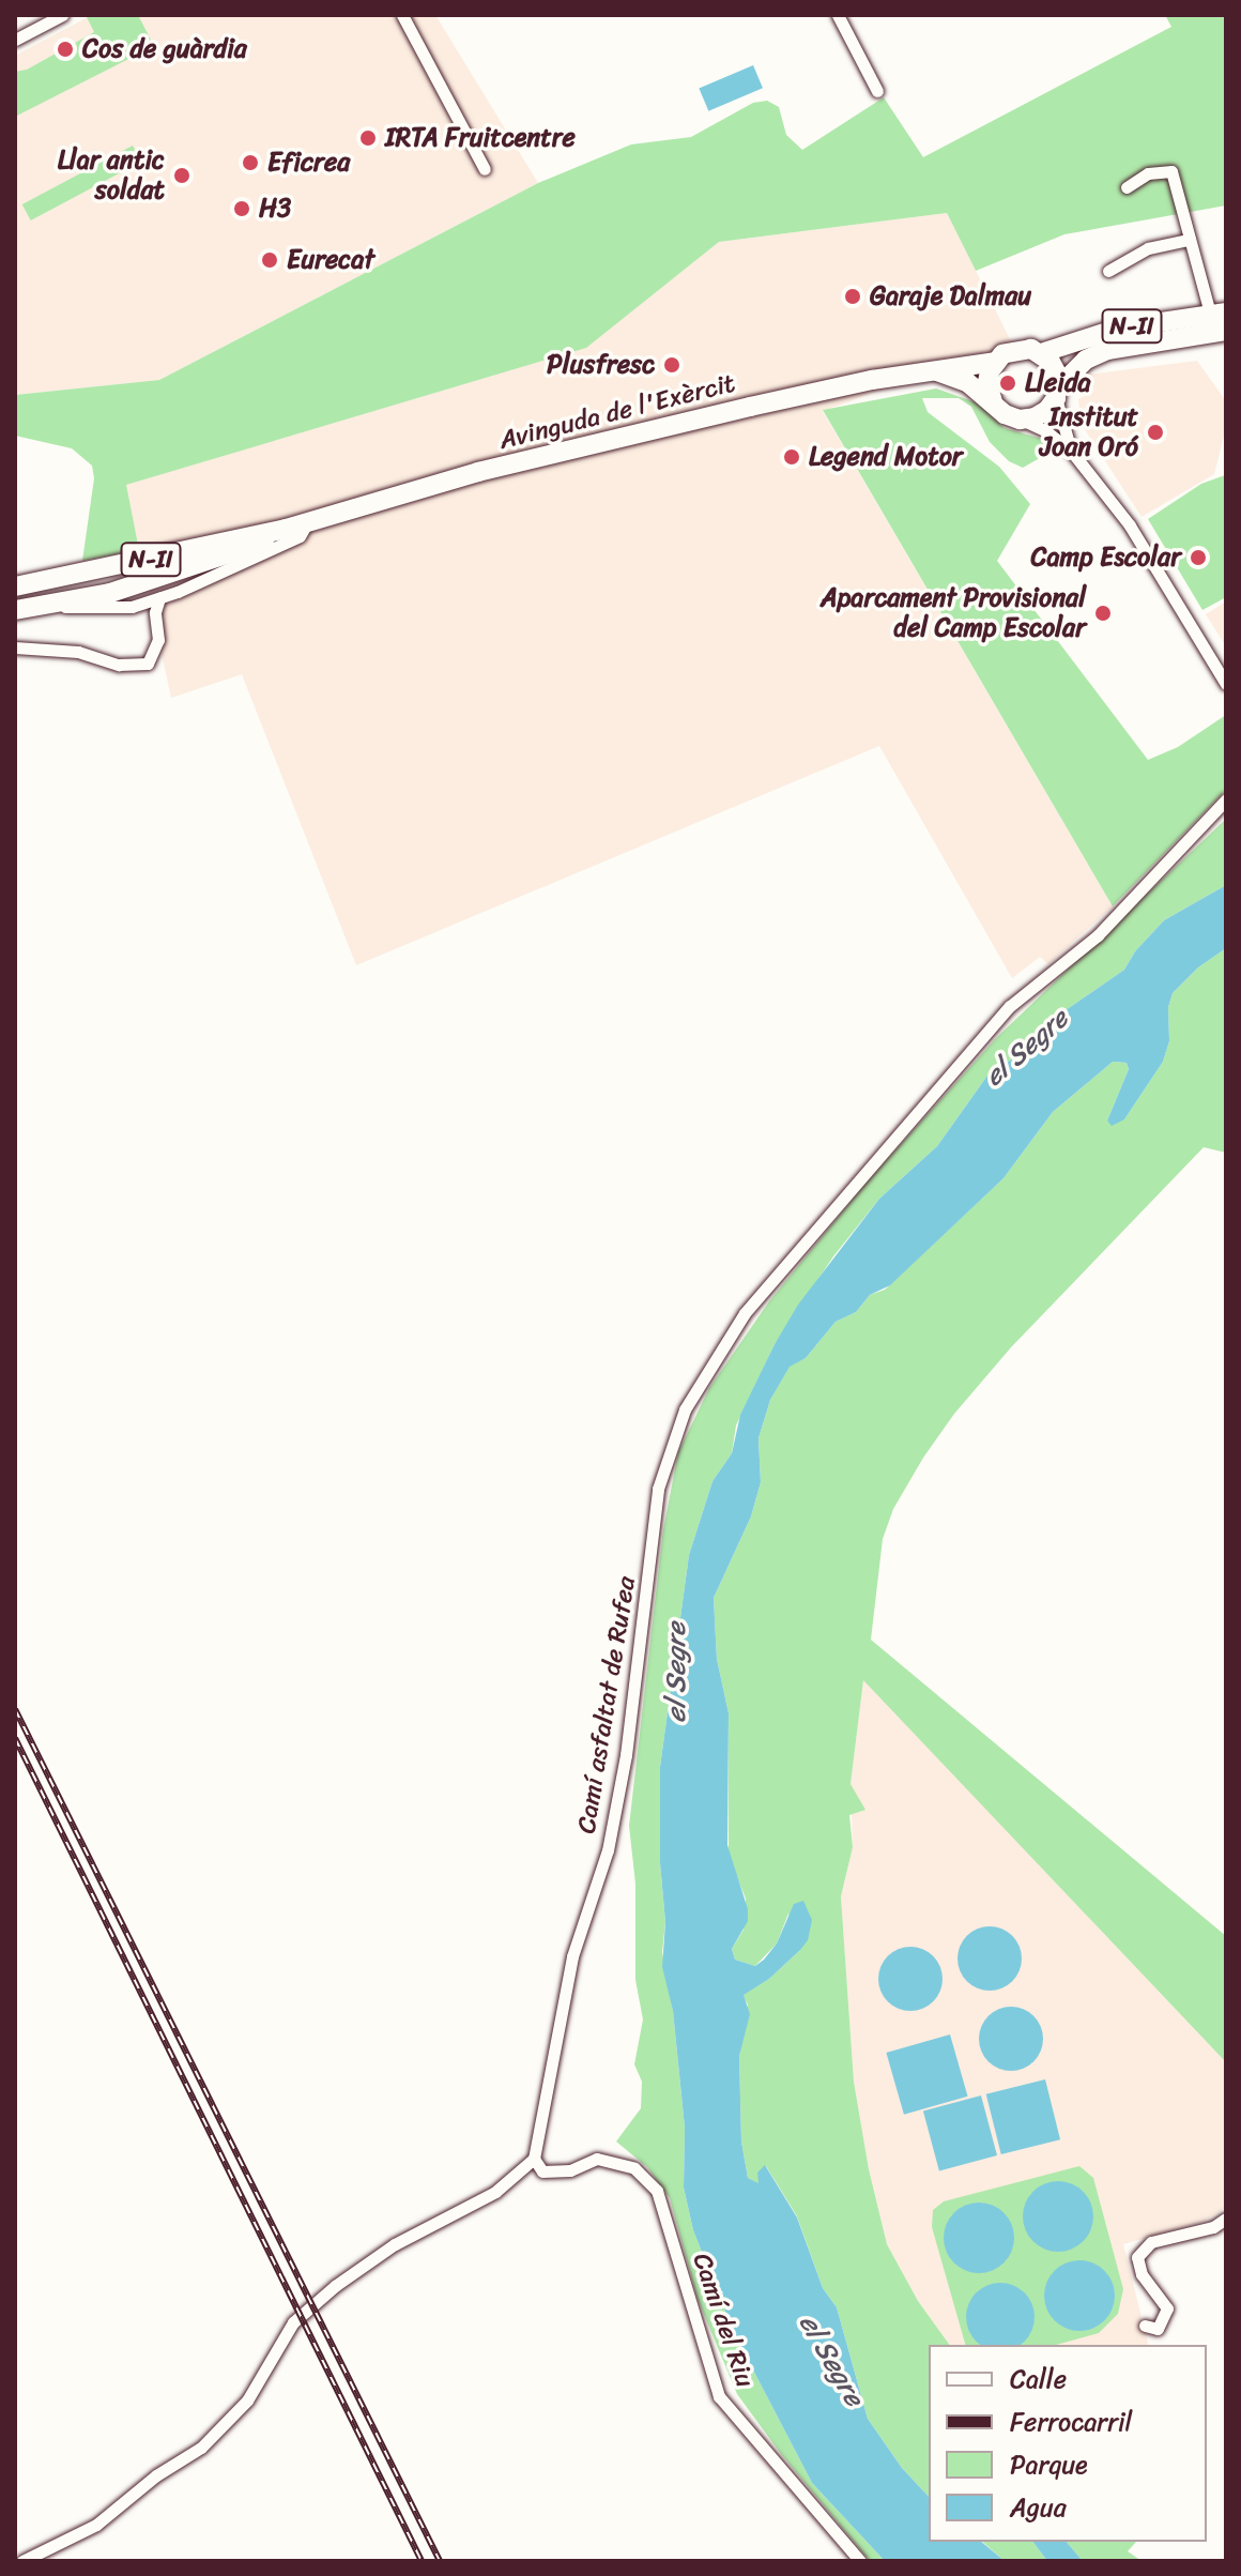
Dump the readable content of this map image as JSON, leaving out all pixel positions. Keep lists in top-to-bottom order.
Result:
{
  "streets": {
    "main road": ["N-II", "Avinguda de l'Exèrcit"],
    "street": ["Camí asfaltat de Rufea", "Camí del Riu"]
  },
  "crossings": [
    ["N-II", "Avinguda de l'Exèrcit"],
    ["Camí asfaltat de Rufea", "Camí del Riu"]
  ],
  "water": ["el Segre"],
  "places": [
    "Cos de guàrdia",
    "IRTA Fruitcentre",
    "Eficrea",
    "Llar antic soldat",
    "H3",
    "Eurecat",
    "Garaje Dalmau",
    "Plusfresc",
    "Lleida",
    "Institut Joan Oró",
    "Legend Motor",
    "Camp Escolar",
    "Aparcament Provisional del Camp Escolar"
  ],
  "legend": [
    "Calle",
    "Ferrocarril",
    "Parque",
    "Agua"
  ]
}
